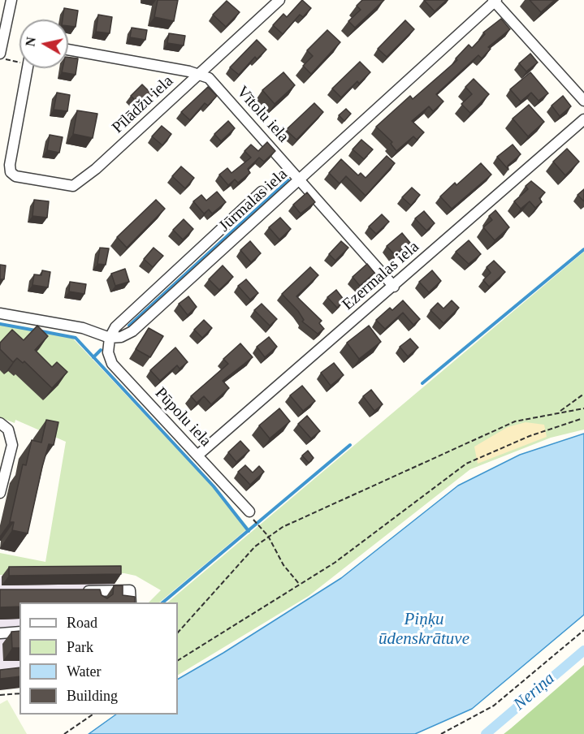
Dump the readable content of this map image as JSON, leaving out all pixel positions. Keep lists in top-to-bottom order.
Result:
{
  "streets": {
    "street": [
      "Pīlādžu iela",
      "Vītolu iela",
      "Jūrmalas iela",
      "Ezermalas iela",
      "Pūpolu iela"
    ]
  },
  "crossings": [
    ["Pīlādžu iela", "Vītolu iela"],
    ["Vītolu iela", "Jūrmalas iela"],
    ["Vītolu iela", "Ezermalas iela"],
    ["Jūrmalas iela", "Pūpolu iela"],
    ["Ezermalas iela", "Pūpolu iela"]
  ],
  "water": ["Piņķu ūdenskrātuve", "Neriņa"],
  "legend": [
    "Road",
    "Park",
    "Water",
    "Building"
  ],
  "north": "left"
}
